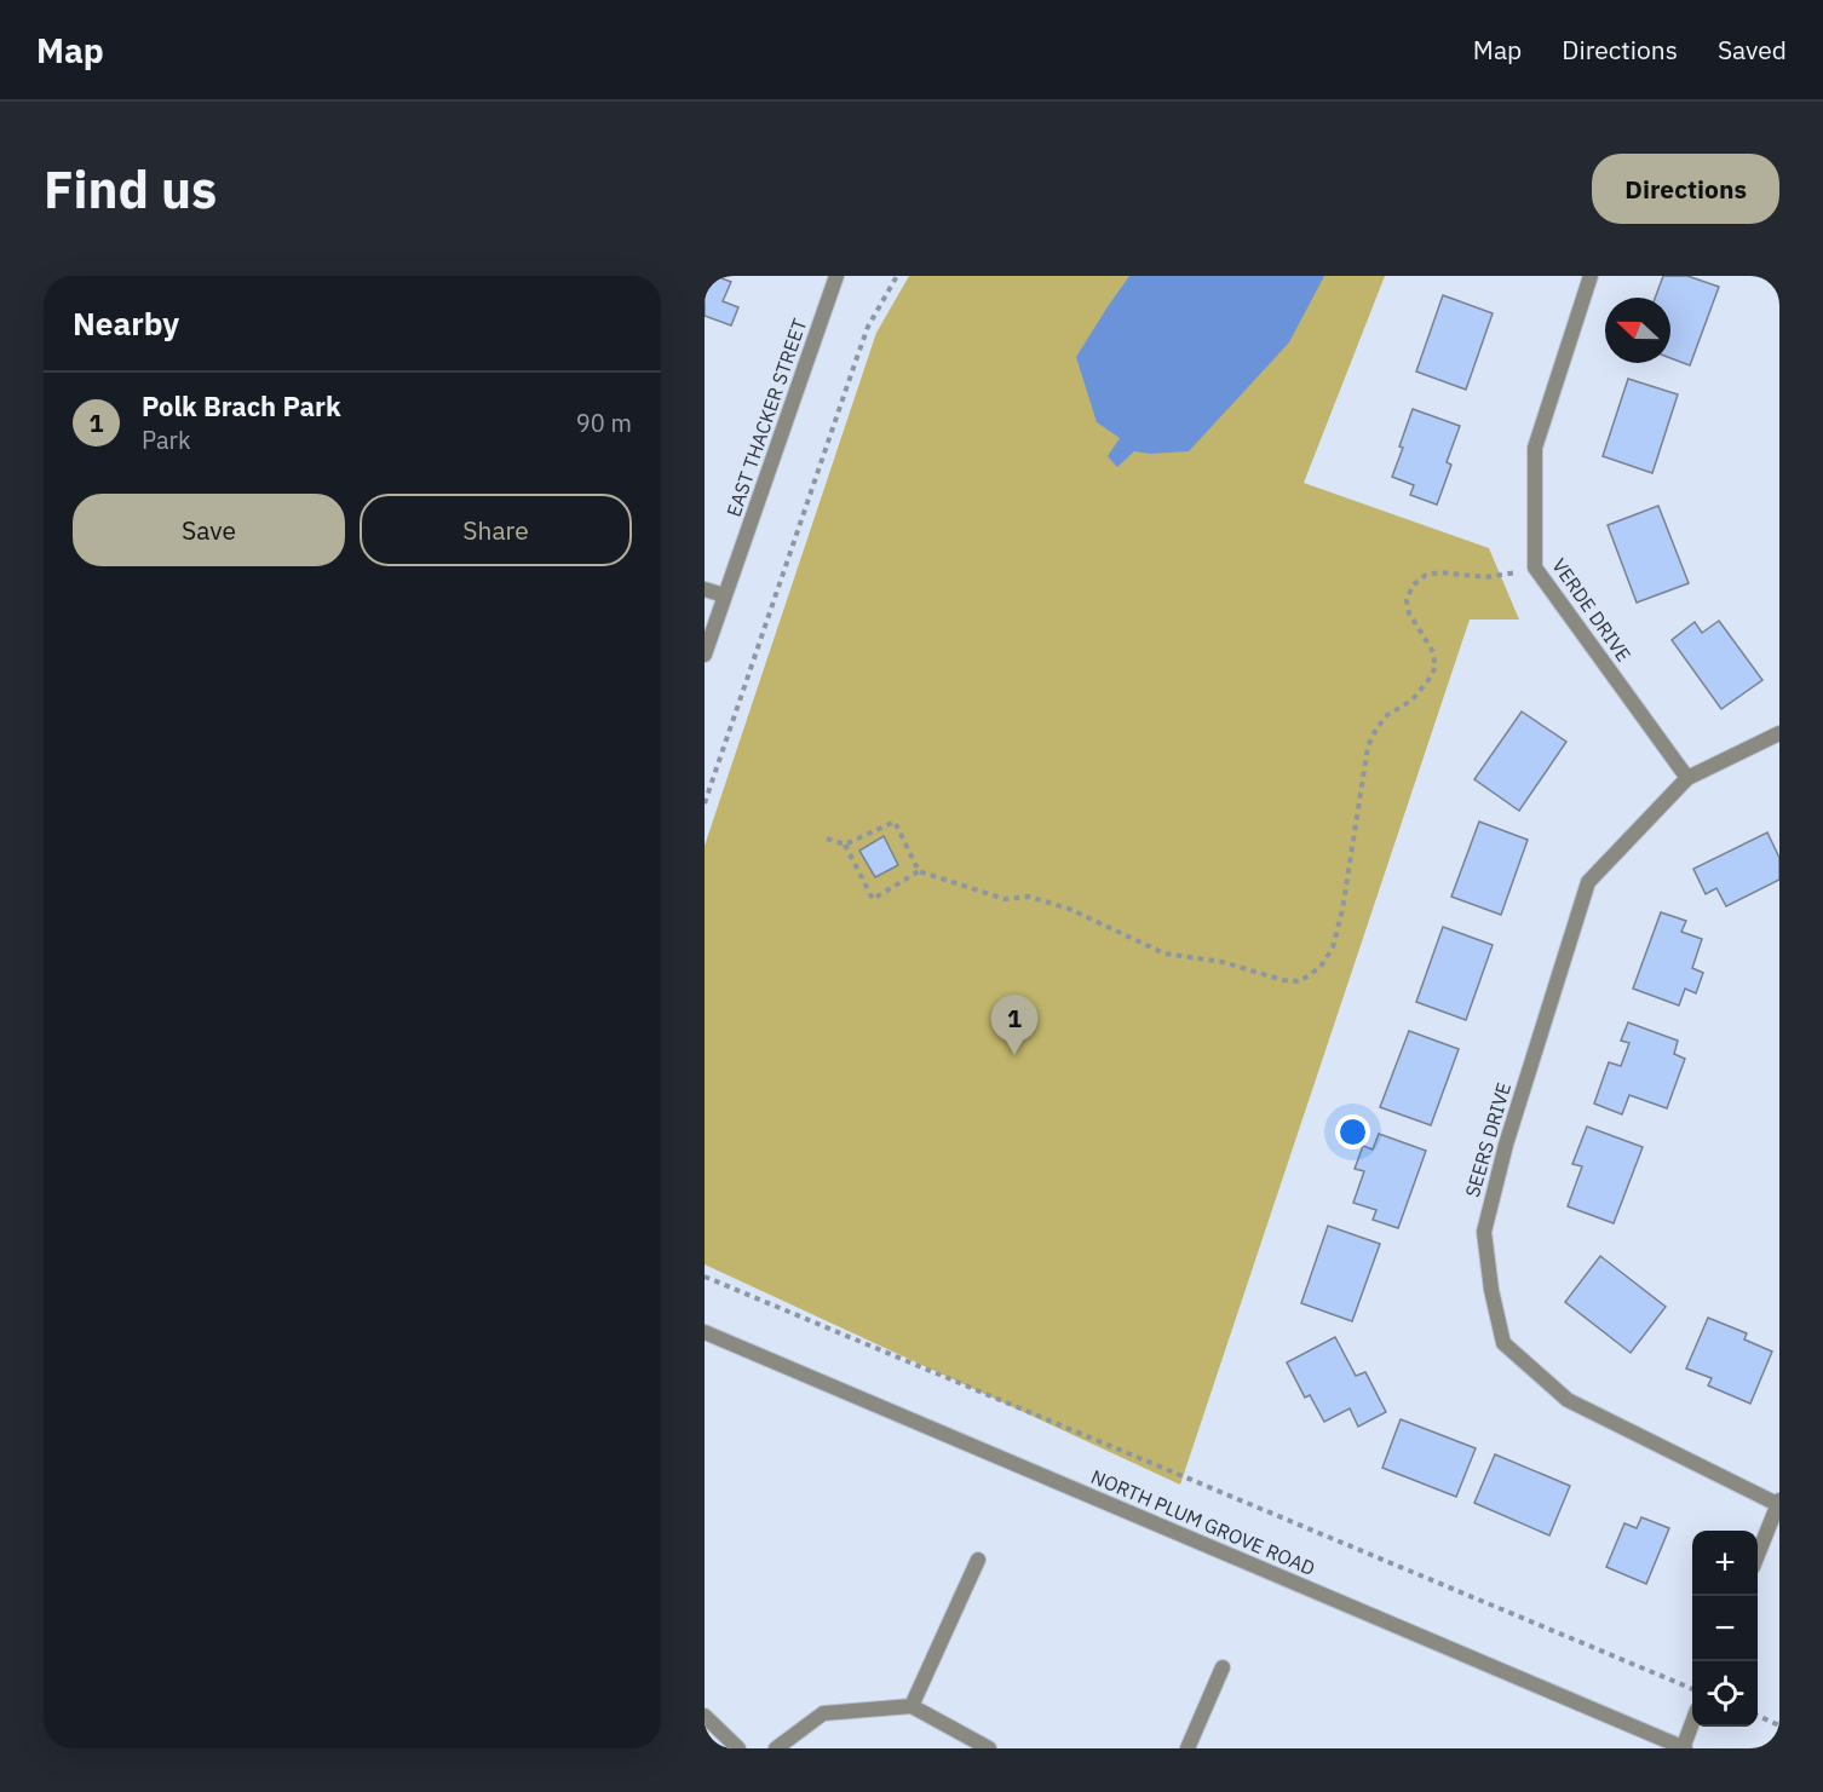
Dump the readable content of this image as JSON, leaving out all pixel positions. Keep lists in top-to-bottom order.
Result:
{
  "streets": {
    "street": [
      "EAST THACKER STREET",
      "VERDE DRIVE",
      "SEERS DRIVE",
      "NORTH PLUM GROVE ROAD"
    ]
  },
  "crossings": [
    ["VERDE DRIVE", "SEERS DRIVE"]
  ],
  "north": "left",
  "page": {
    "header": "Map",
    "nav": ["Map", "Directions", "Saved"],
    "buttons": [
      "Directions",
      ["Save", "Share"]
    ],
    "title": "Find us",
    "heading": "Nearby",
    "list": [
      {
        "mark": "1",
        "name": "Polk Brach Park",
        "note": "Park",
        "value": "90 m"
      }
    ],
    "pins": "1",
    "map_buttons": ["+", "−"]
  }
}
